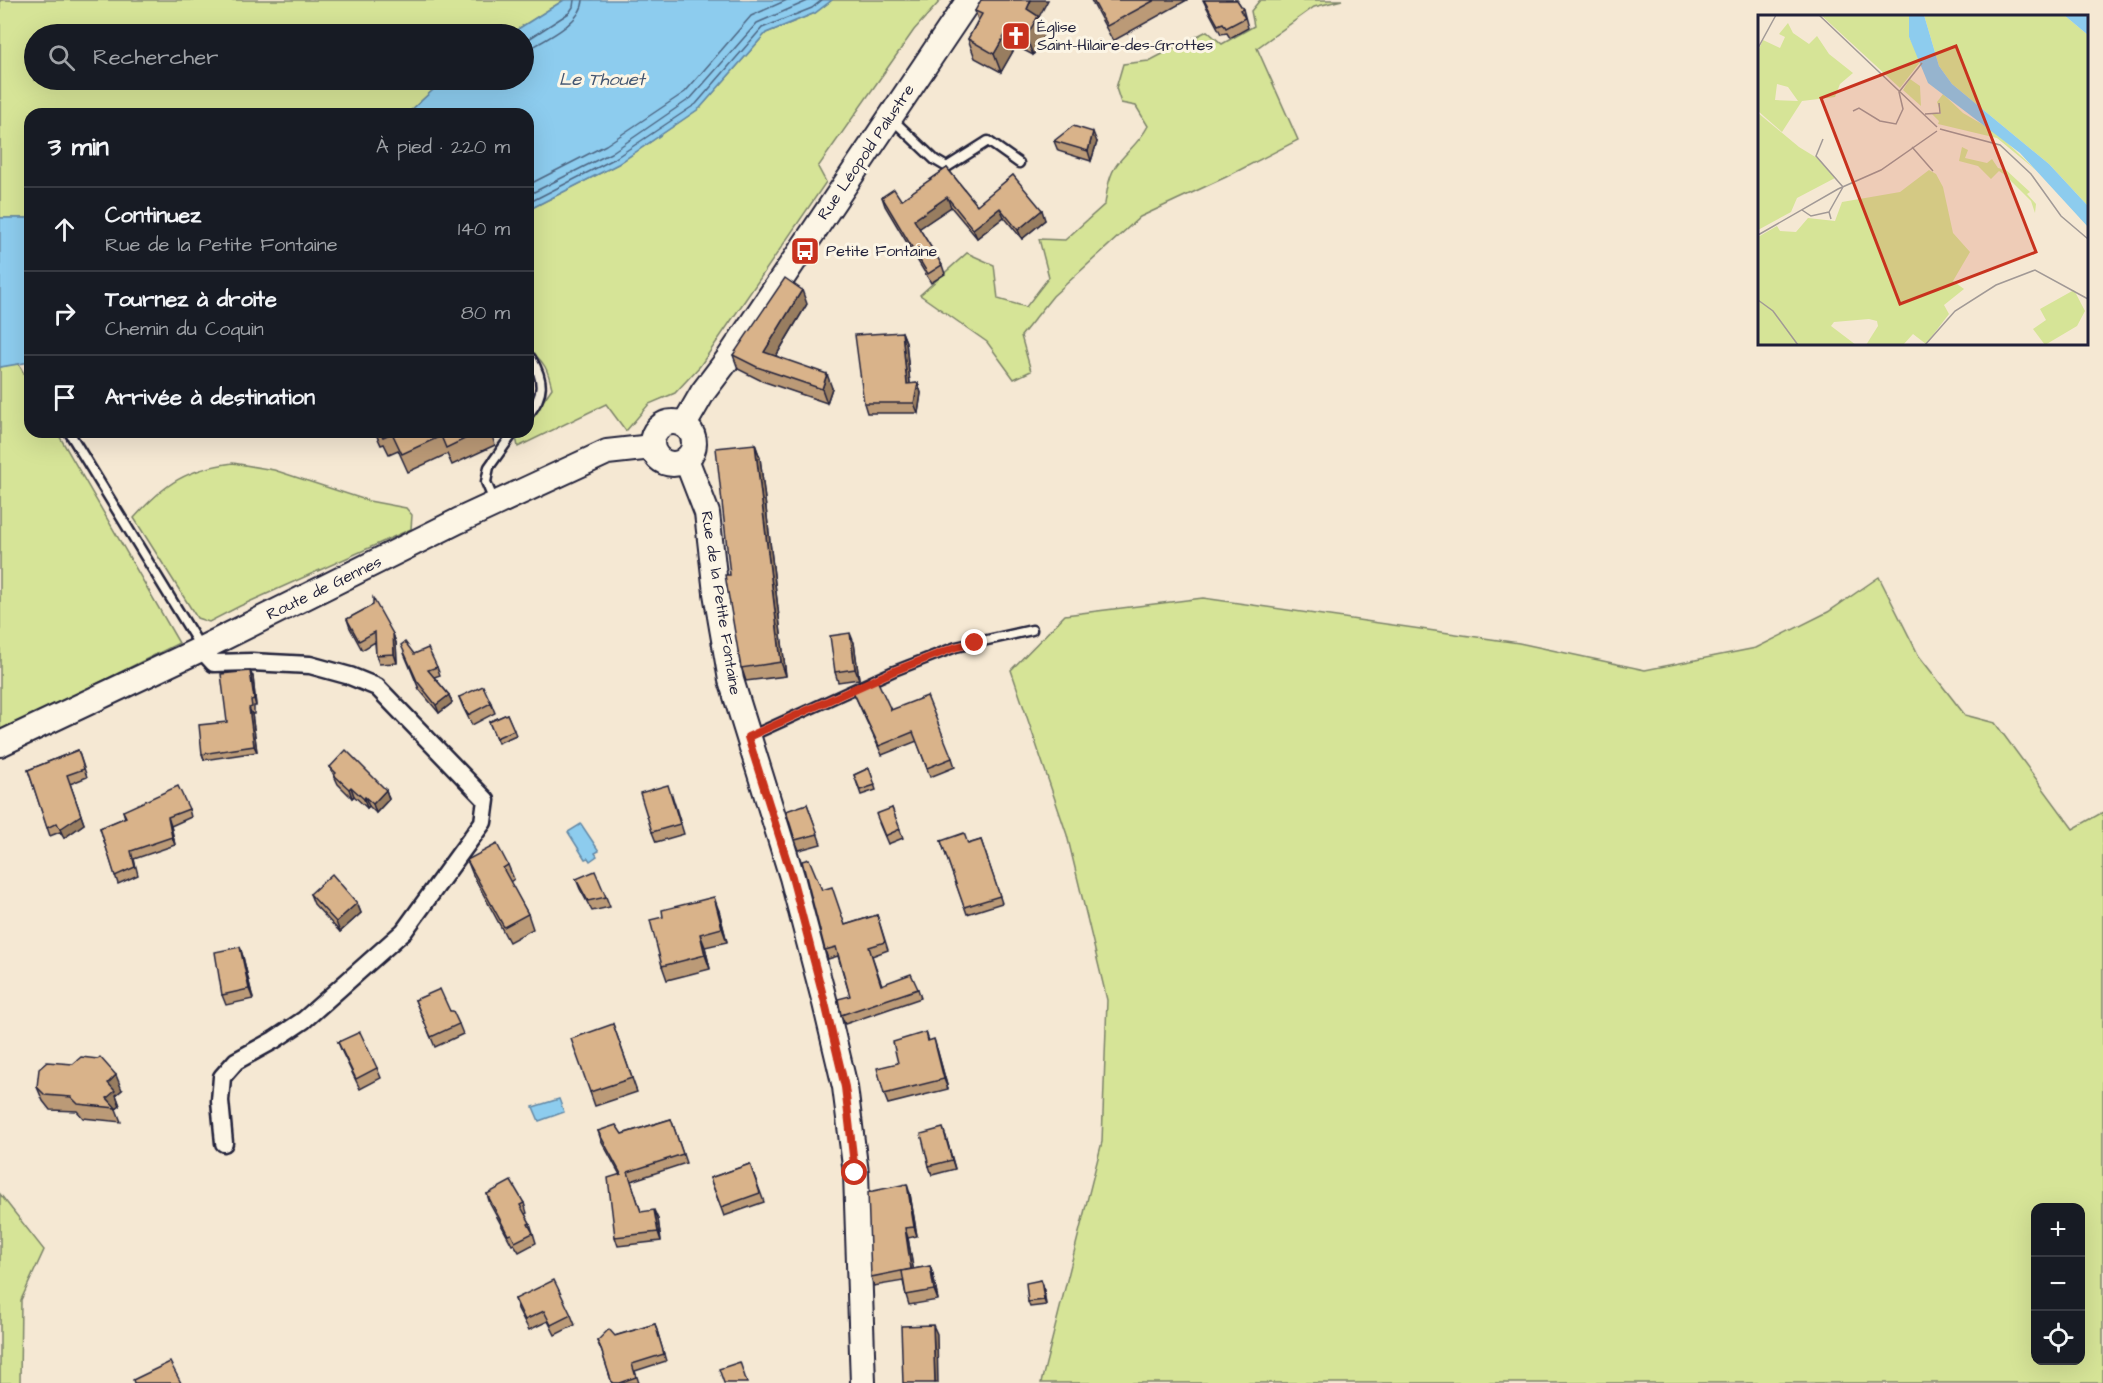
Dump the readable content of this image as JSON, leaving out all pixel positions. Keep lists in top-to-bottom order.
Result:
{
  "streets": {
    "main road": ["Rue Léopold Palustre", "Route de Gennes", "Rue de la Petite Fontaine"]
  },
  "crossings": [
    ["Rue Léopold Palustre", "Route de Gennes"],
    ["Rue Léopold Palustre", "Rue de la Petite Fontaine"],
    ["Route de Gennes", "Rue de la Petite Fontaine"]
  ],
  "water": ["Le Thouet"],
  "places": {
    "church": ["Église Saint-Hilaire-des-Grottes"],
    "bus stop": ["Petite Fontaine"]
  },
  "page": {
    "search": "Rechercher",
    "heading": ["3 min", "À pied · 220 m"],
    "list": [
      ["Continuez", "Rue de la Petite Fontaine", "140 m"],
      ["Tournez à droite", "Chemin du Coquin", "80 m"],
      "Arrivée à destination"
    ],
    "map_buttons": ["+", "−"]
  }
}
